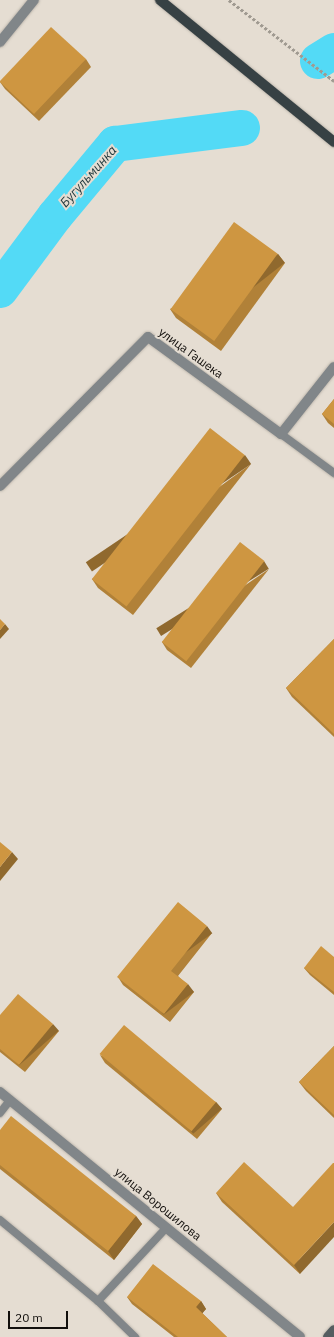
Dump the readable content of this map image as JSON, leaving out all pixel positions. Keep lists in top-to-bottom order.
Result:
{
  "streets": {
    "street": ["улица Гашека", "улица Ворошилова"]
  },
  "water": ["Бугульминка"],
  "scale_bar": "20 m"
}
